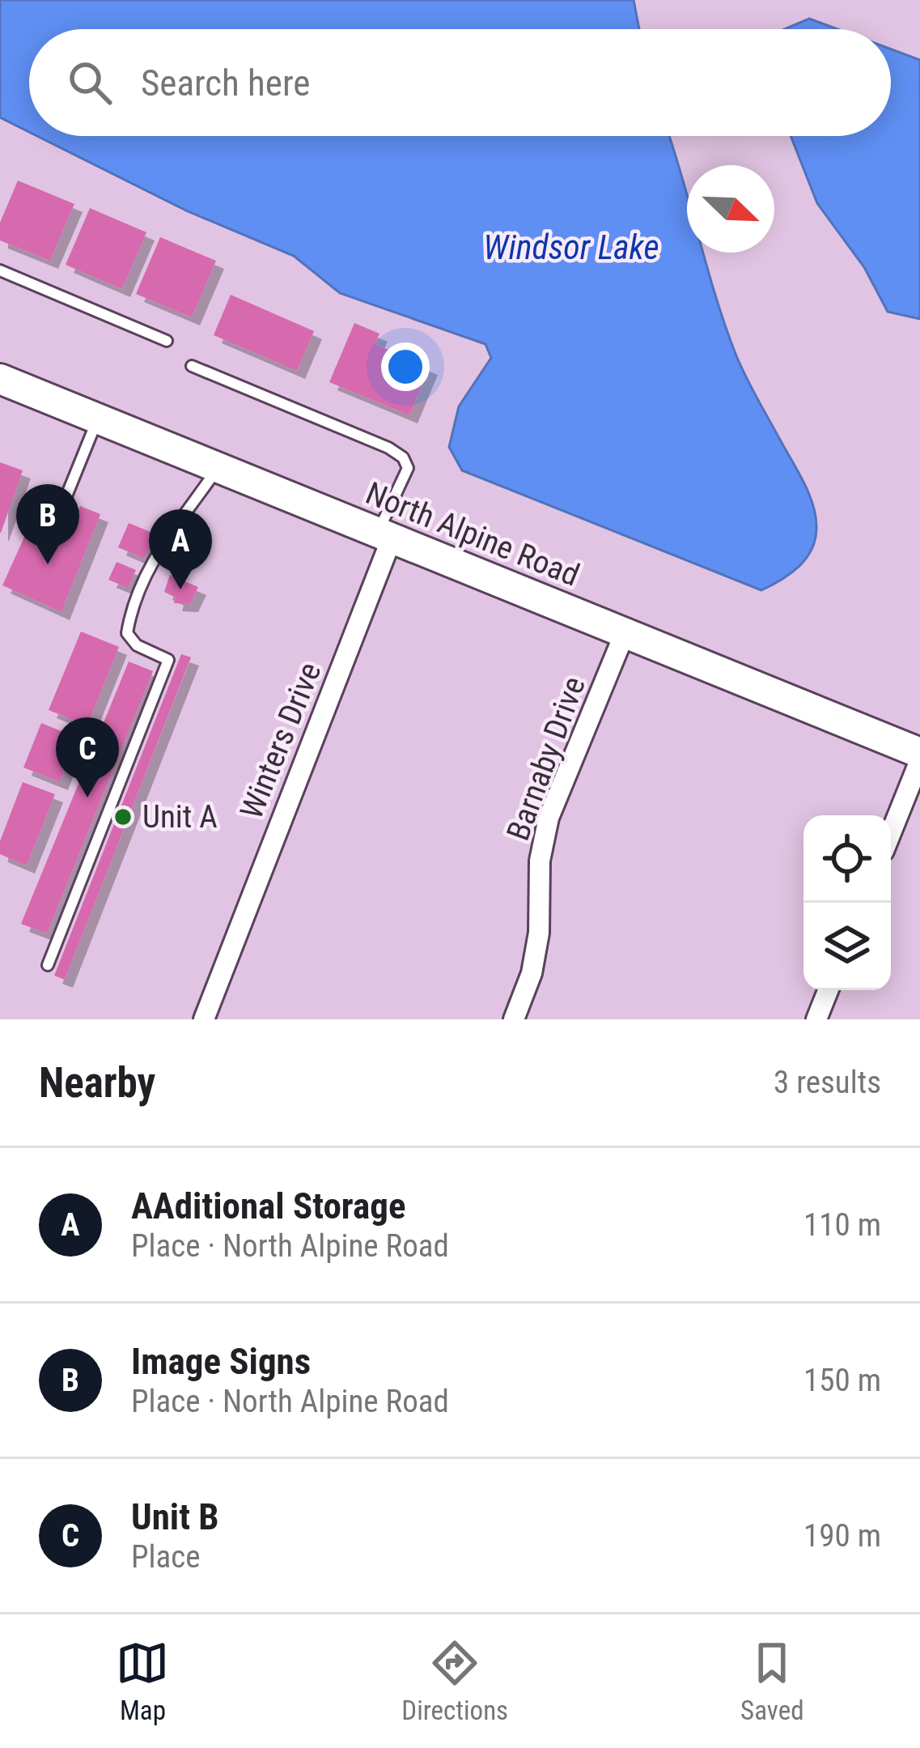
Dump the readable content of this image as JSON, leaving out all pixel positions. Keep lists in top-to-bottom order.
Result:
{
  "streets": {
    "main road": ["North Alpine Road"],
    "street": ["Winters Drive", "Barnaby Drive"]
  },
  "crossings": [
    ["North Alpine Road", "Winters Drive"],
    ["North Alpine Road", "Barnaby Drive"]
  ],
  "water": ["Windsor Lake"],
  "places": ["Unit A"],
  "north": "bottom right",
  "page": {
    "search": "Search here",
    "pins": ["B", "A", "C"],
    "heading": ["Nearby", "3 results"],
    "list": [
      {
        "mark": "A",
        "name": "AAditional Storage",
        "note": "Place · North Alpine Road",
        "value": "110 m"
      },
      {
        "mark": "B",
        "name": "Image Signs",
        "note": "Place · North Alpine Road",
        "value": "150 m"
      },
      {
        "mark": "C",
        "name": "Unit B",
        "note": "Place",
        "value": "190 m"
      }
    ],
    "nav": ["Map", "Directions", "Saved"]
  }
}
